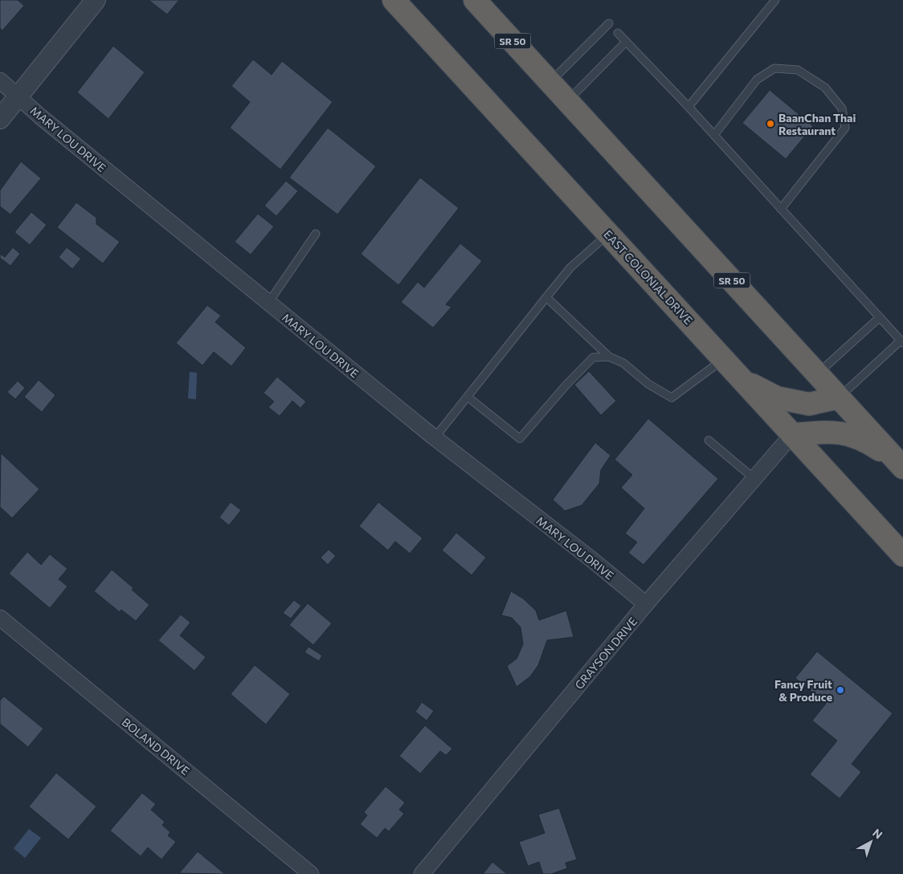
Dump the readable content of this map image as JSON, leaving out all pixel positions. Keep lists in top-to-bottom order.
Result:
{
  "streets": {
    "highway": ["SR 50", "EAST COLONIAL DRIVE"],
    "street": ["MARY LOU DRIVE", "GRAYSON DRIVE", "BOLAND DRIVE"]
  },
  "crossings": [
    ["MARY LOU DRIVE", "GRAYSON DRIVE"],
    ["EAST COLONIAL DRIVE", "GRAYSON DRIVE"]
  ],
  "places": ["BaanChan Thai Restaurant", "Fancy Fruit & Produce"],
  "north": "top right"
}
